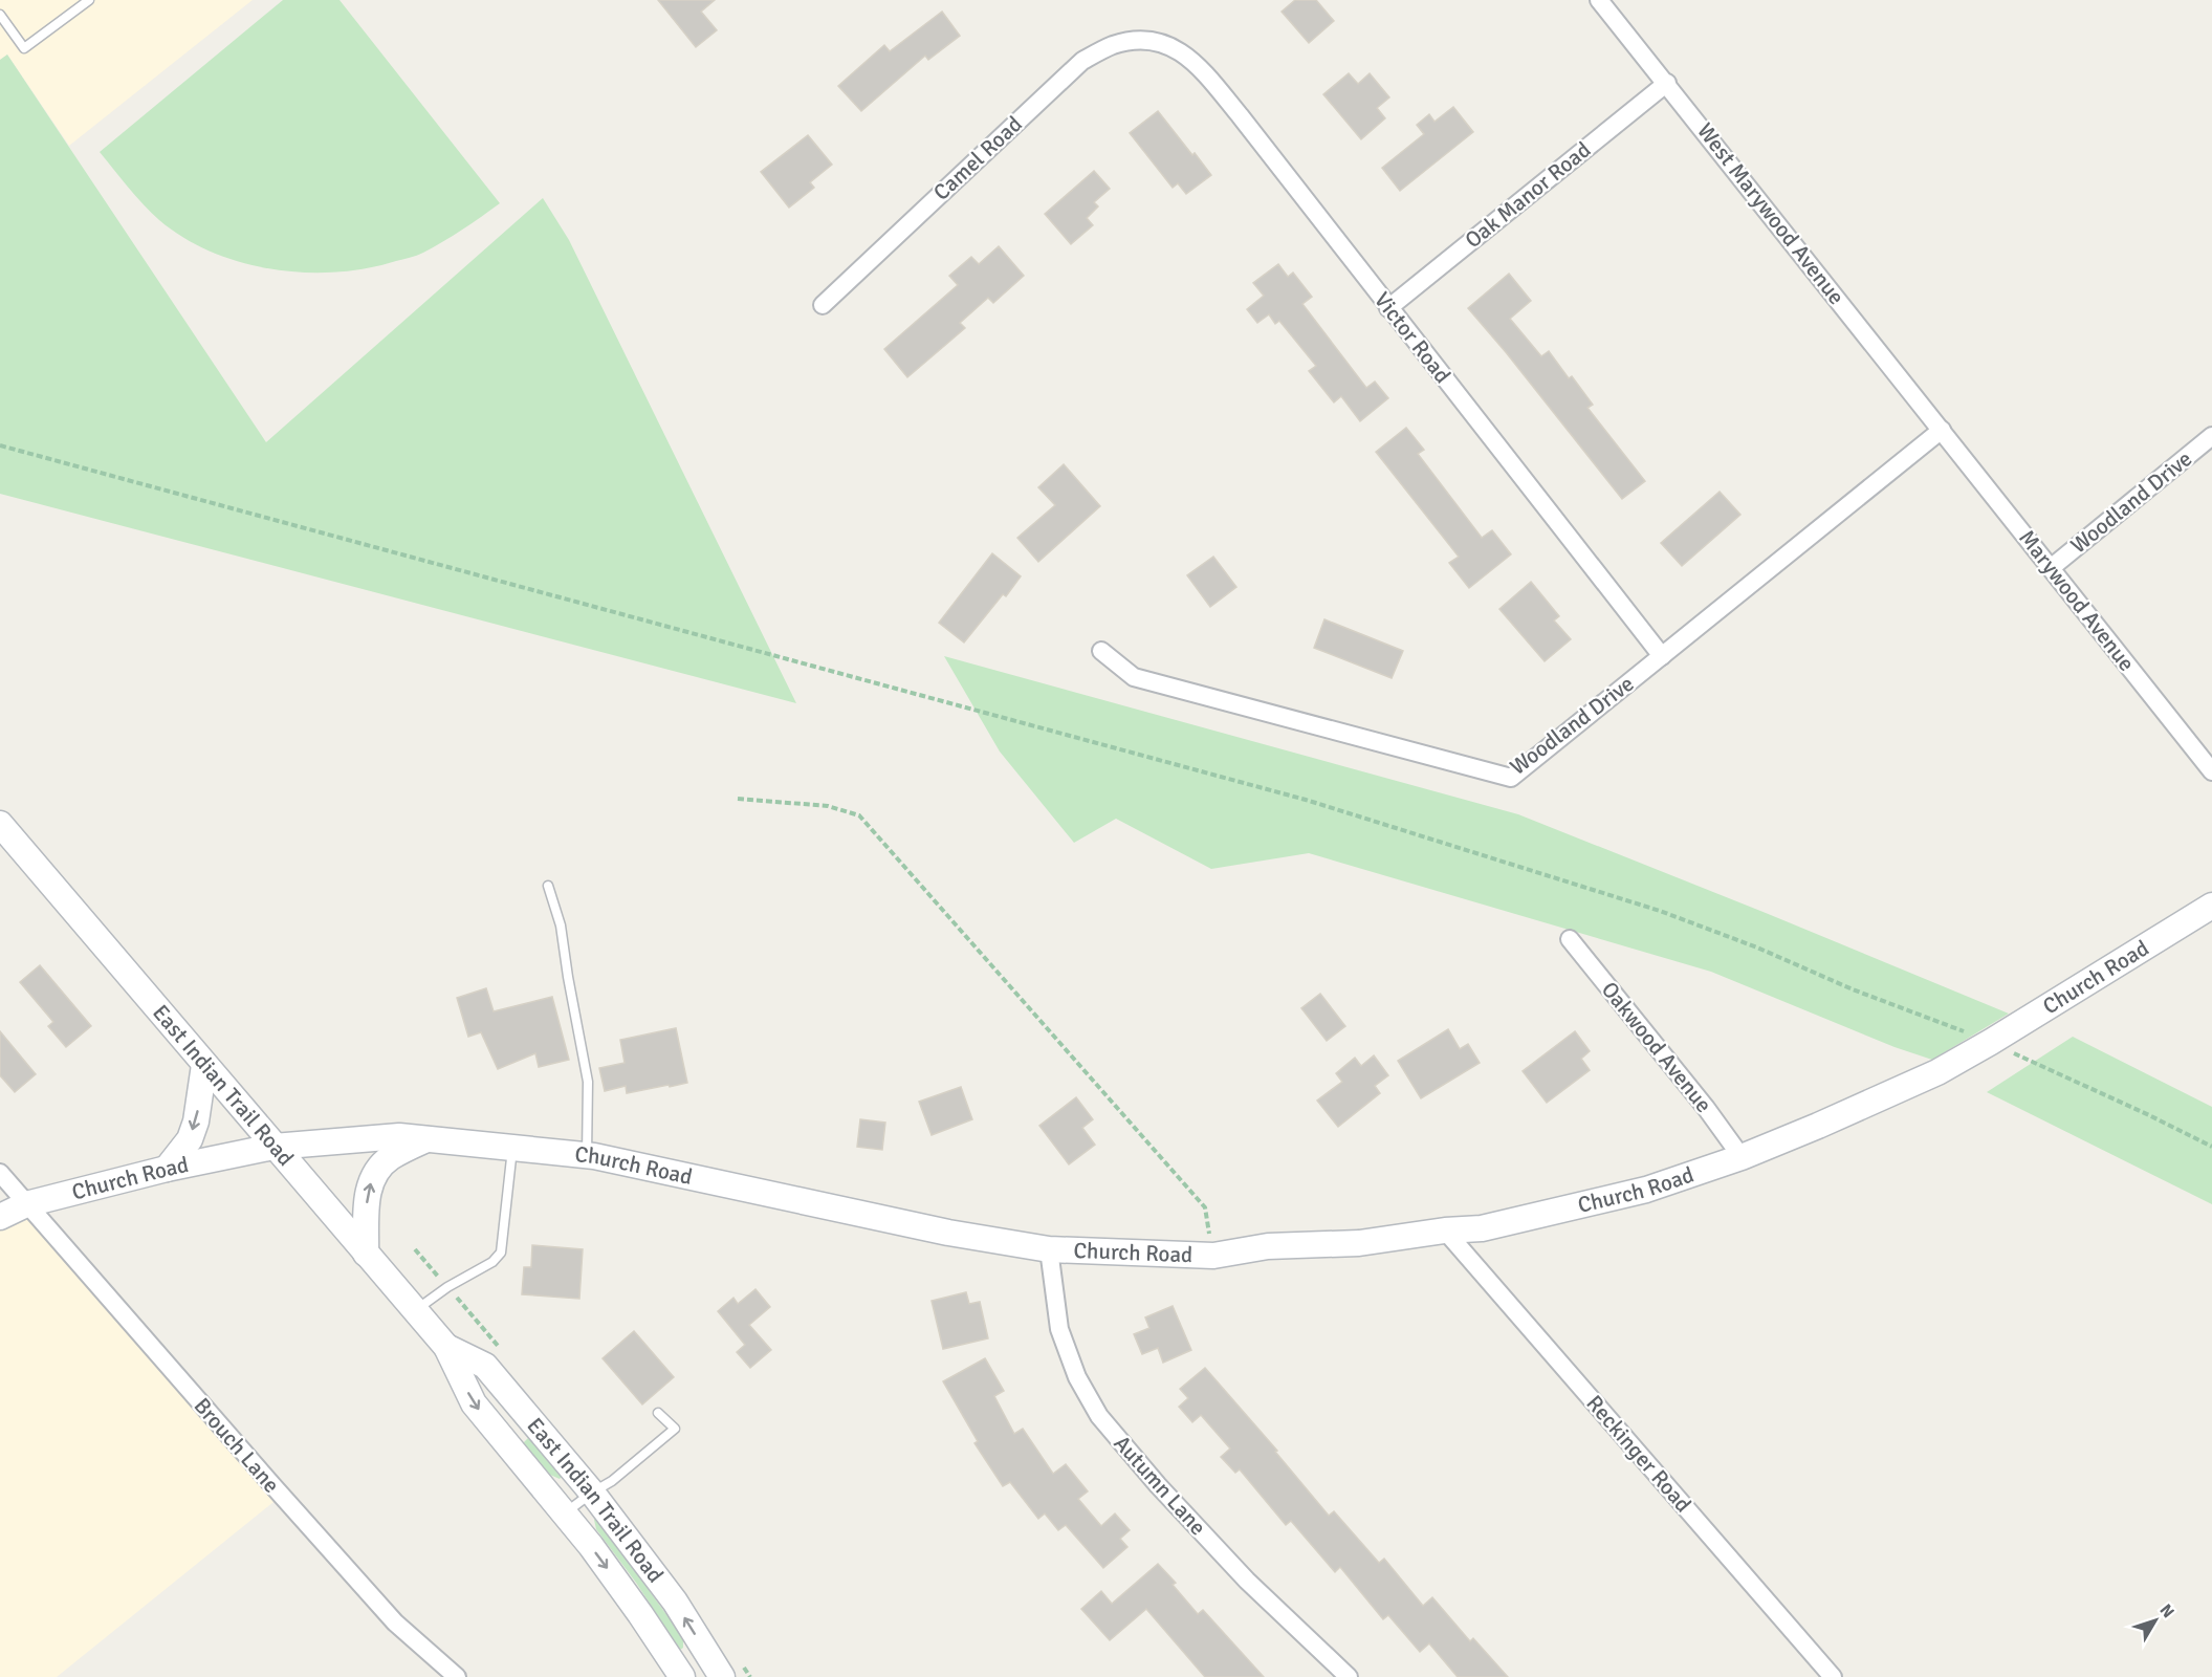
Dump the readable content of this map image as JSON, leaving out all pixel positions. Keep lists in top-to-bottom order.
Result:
{
  "streets": {
    "street": [
      "Camel Road",
      "Oak Manor Road",
      "West Marywood Avenue",
      "Victor Road",
      "Woodland Drive",
      "Marywood Avenue",
      "Church Road",
      "Oakwood Avenue",
      "East Indian Trail Road",
      "Brouch Lane",
      "Reckinger Road",
      "Autumn Lane"
    ]
  },
  "crossings": [
    ["Camel Road", "Victor Road"],
    ["Oak Manor Road", "West Marywood Avenue"],
    ["Oak Manor Road", "Victor Road"],
    ["West Marywood Avenue", "Woodland Drive"],
    ["West Marywood Avenue", "Marywood Avenue"],
    ["Victor Road", "Woodland Drive"],
    ["Woodland Drive", "Marywood Avenue"],
    ["Church Road", "Oakwood Avenue"],
    ["Church Road", "East Indian Trail Road"],
    ["Church Road", "Brouch Lane"],
    ["Church Road", "Reckinger Road"],
    ["Church Road", "Autumn Lane"]
  ],
  "north": "top right"
}
